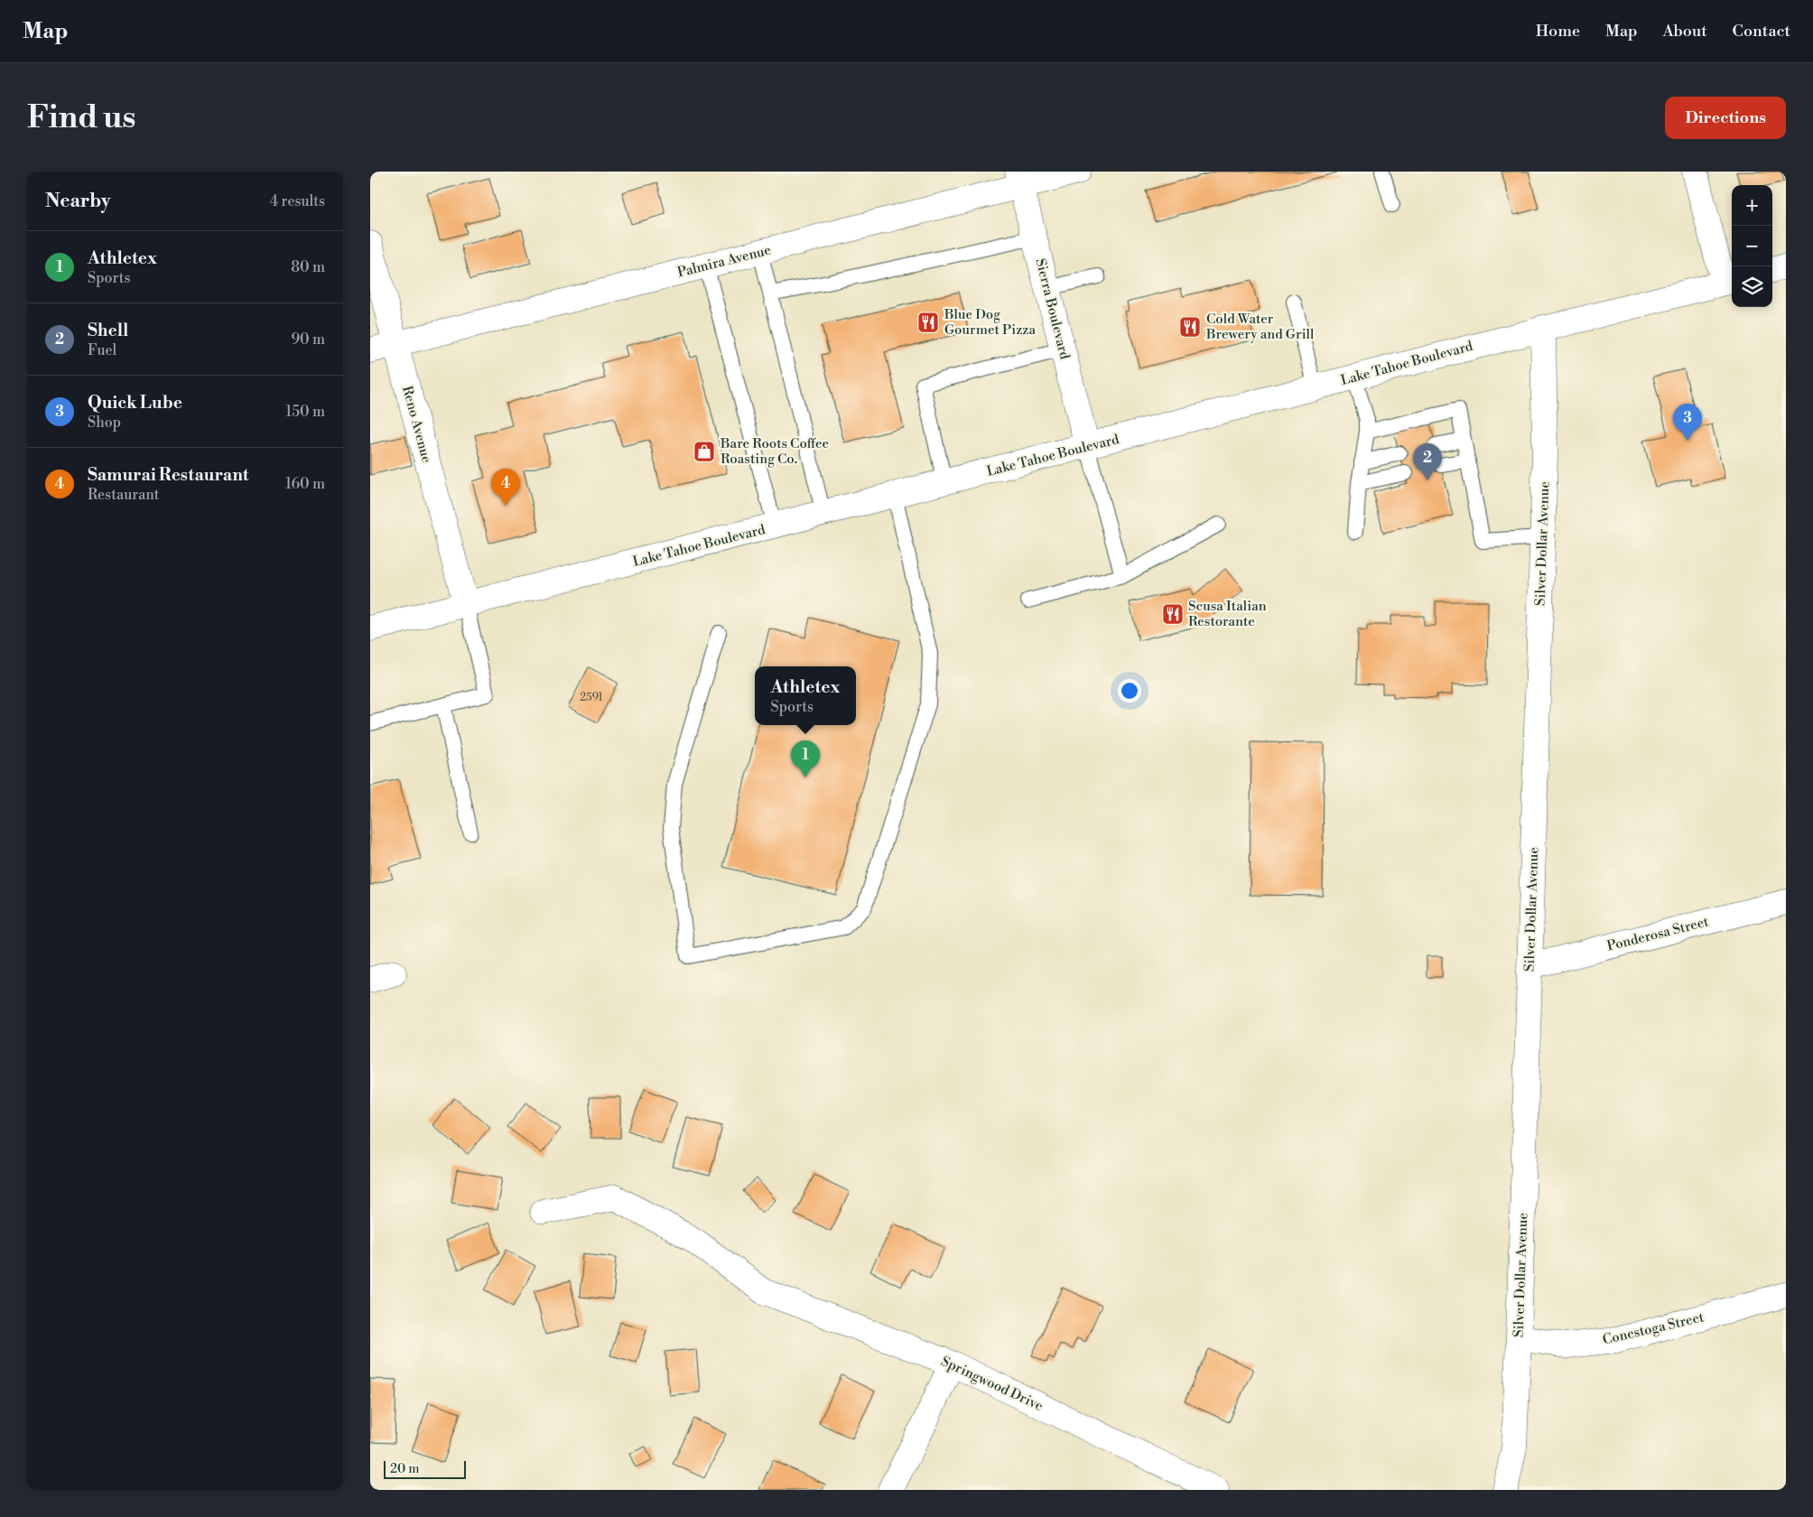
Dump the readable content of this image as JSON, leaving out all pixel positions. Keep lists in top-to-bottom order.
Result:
{
  "streets": {
    "main road": [
      "Palmira Avenue",
      "Sierra Boulevard",
      "Lake Tahoe Boulevard",
      "Reno Avenue",
      "Silver Dollar Avenue",
      "Ponderosa Street",
      "Conestoga Street",
      "Springwood Drive"
    ]
  },
  "crossings": [
    ["Palmira Avenue", "Sierra Boulevard"],
    ["Palmira Avenue", "Reno Avenue"],
    ["Sierra Boulevard", "Lake Tahoe Boulevard"],
    ["Lake Tahoe Boulevard", "Reno Avenue"],
    ["Lake Tahoe Boulevard", "Silver Dollar Avenue"],
    ["Silver Dollar Avenue", "Ponderosa Street"],
    ["Silver Dollar Avenue", "Conestoga Street"]
  ],
  "places": {
    "restaurant": ["Blue Dog Gourmet Pizza", "Cold Water Brewery and Grill", "Scusa Italian Restorante"],
    "shop": ["Bare Roots Coffee Roasting Co."]
  },
  "house_numbers": ["2591"],
  "scale_bar": "20 m",
  "page": {
    "header": "Map",
    "nav": [
      "Home",
      "Map",
      "About",
      "Contact"
    ],
    "buttons": "Directions",
    "title": "Find us",
    "heading": ["Nearby", "4 results"],
    "map_buttons": ["+", "−"],
    "list": [
      {
        "mark": "1",
        "name": "Athletex",
        "note": "Sports",
        "value": "80 m"
      },
      {
        "mark": "2",
        "name": "Shell",
        "note": "Fuel",
        "value": "90 m"
      },
      {
        "mark": "3",
        "name": "Quick Lube",
        "note": "Shop",
        "value": "150 m"
      },
      {
        "mark": "4",
        "name": "Samurai Restaurant",
        "note": "Restaurant",
        "value": "160 m"
      }
    ],
    "pins": [
      "3",
      "2",
      "4",
      "1"
    ],
    "popup": ["Athletex", "Sports"],
    "scale": "20 m"
  }
}
